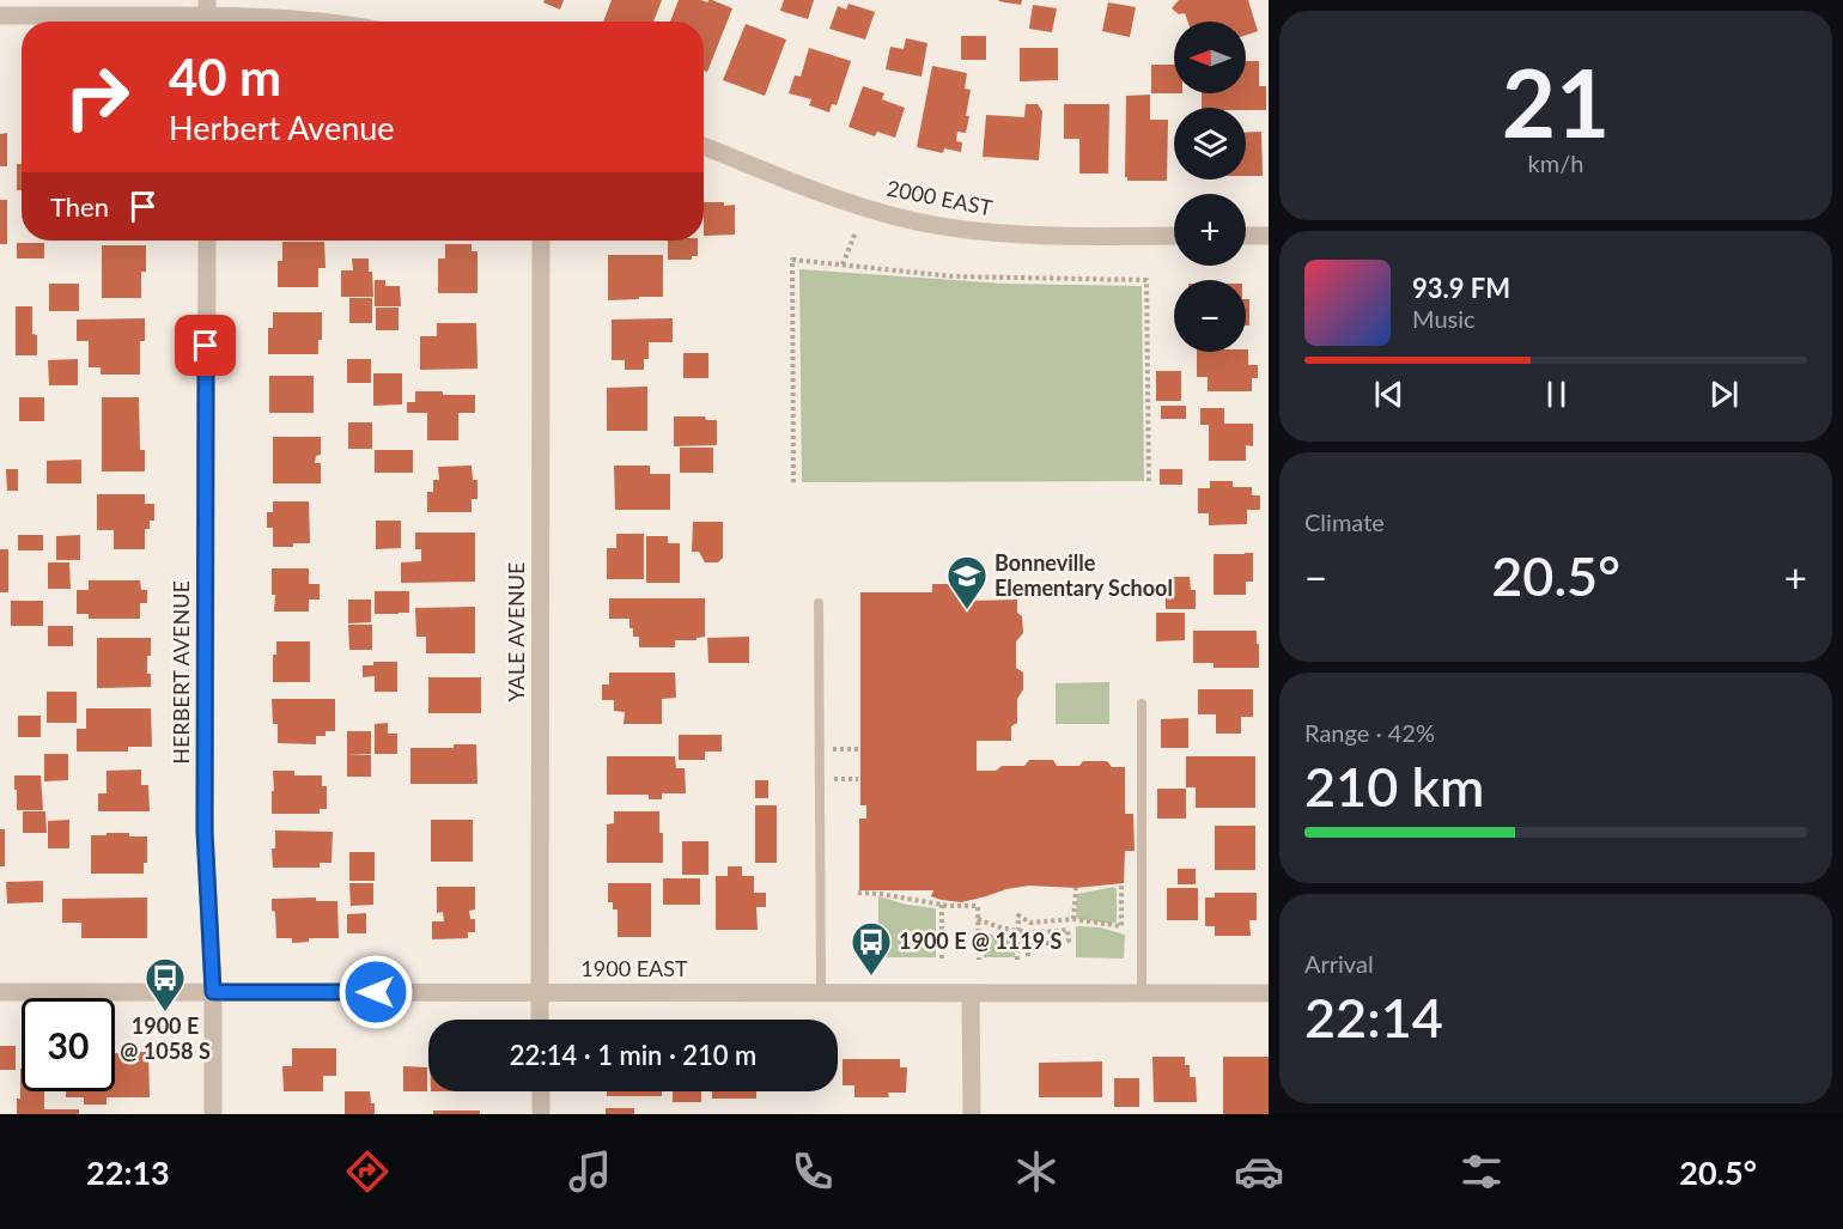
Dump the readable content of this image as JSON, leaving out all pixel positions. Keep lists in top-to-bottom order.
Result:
{
  "streets": {
    "street": [
      "2000 EAST",
      "YALE AVENUE",
      "HERBERT AVENUE",
      "1900 EAST"
    ]
  },
  "crossings": [
    ["YALE AVENUE", "1900 EAST"],
    ["HERBERT AVENUE", "1900 EAST"]
  ],
  "places": {
    "school or university": ["Bonneville Elementary School"],
    "bus stop": ["1900 E @ 1119 S", "1900 E @ 1058 S"]
  },
  "north": "left",
  "page": {
    "tile": [
      ["21", "km/h"],
      "Climate",
      ["Range · 42%", "210 km"],
      ["Arrival", "22:14"]
    ],
    "map_buttons": ["+", "−"],
    "turn": ["40 m", "Herbert Avenue"],
    "then": "Then",
    "song": ["93.9 FM", "Music"],
    "heat": ["−", "20.5°", "+"],
    "limit": "30",
    "trip": "22:14 · 1 min · 210 m",
    "tabs": ["22:13", "20.5°"]
  }
}
